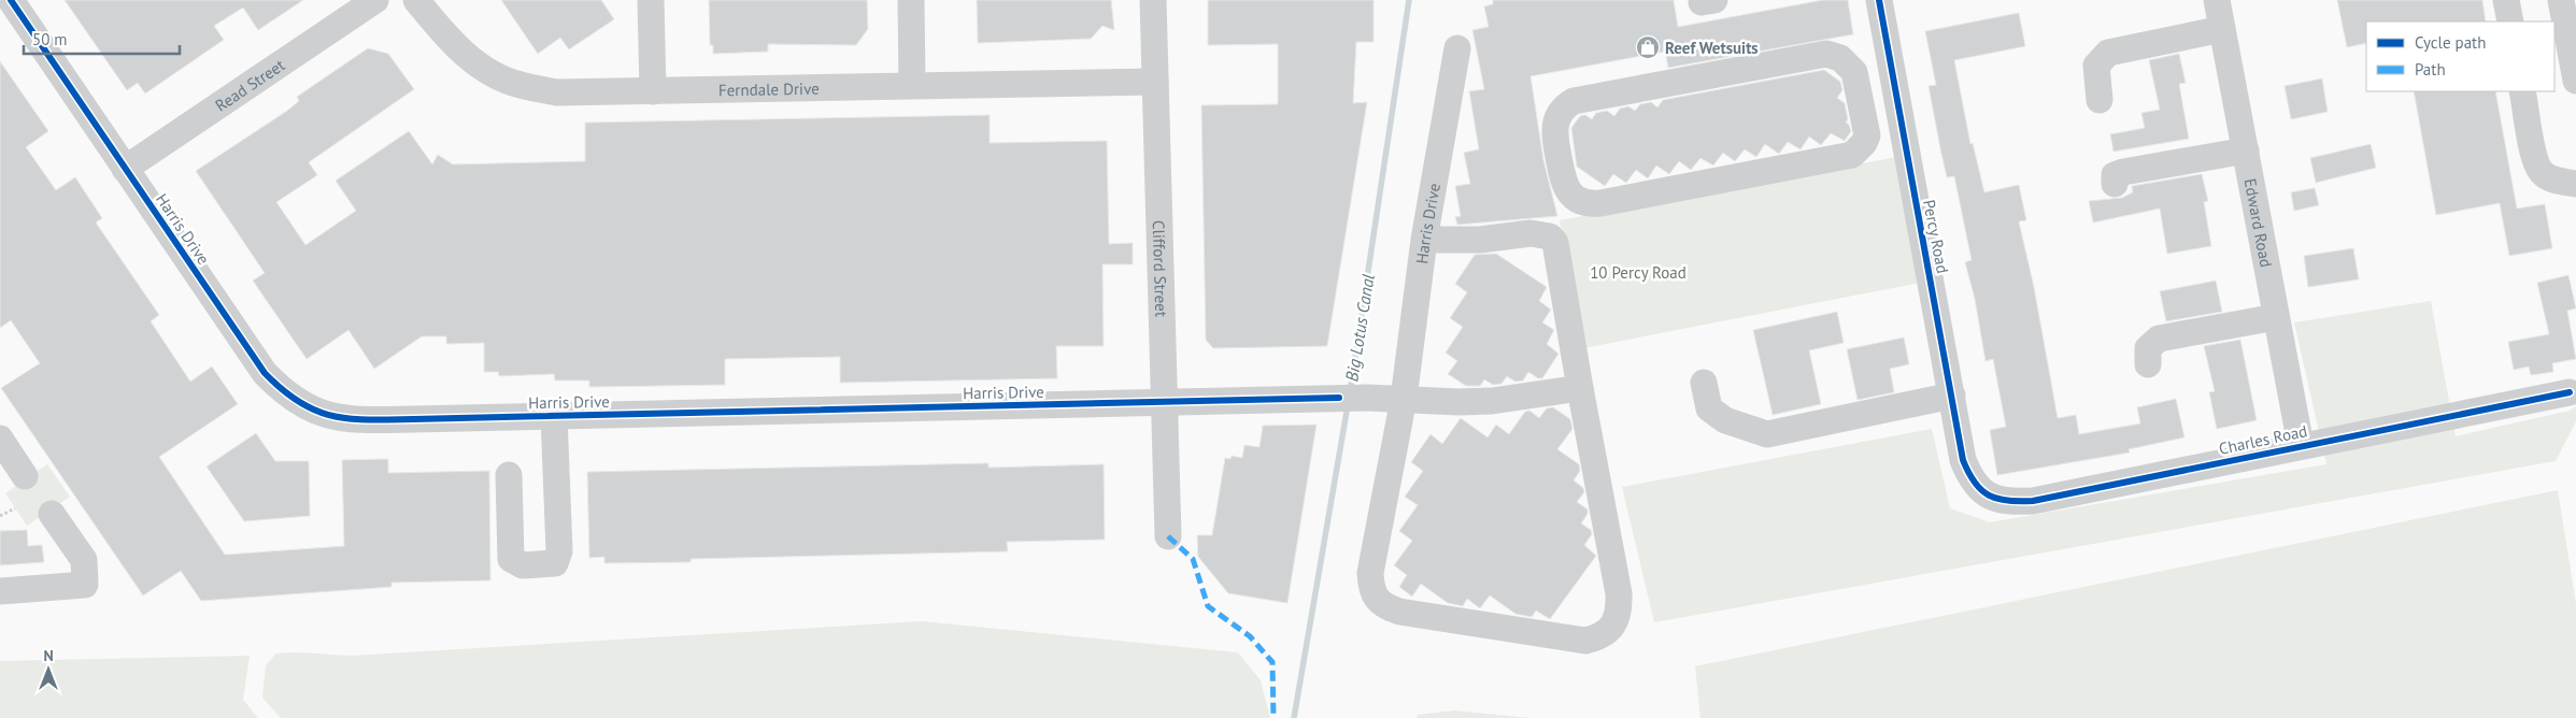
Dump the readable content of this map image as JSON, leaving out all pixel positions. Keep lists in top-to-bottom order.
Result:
{
  "streets": {
    "street": [
      "Read Street",
      "Ferndale Drive",
      "Edward Road",
      "Harris Drive",
      "Percy Road",
      "Clifford Street",
      "Charles Road"
    ]
  },
  "crossings": [
    ["Read Street", "Harris Drive"],
    ["Ferndale Drive", "Clifford Street"],
    ["Edward Road", "Charles Road"],
    ["Harris Drive", "Clifford Street"],
    ["Percy Road", "Charles Road"]
  ],
  "water": ["Big Lotus Canal"],
  "parks": ["10 Percy Road"],
  "places": {
    "shop": ["Reef Wetsuits"]
  },
  "legend": ["Cycle path", "Path"],
  "scale_bar": "50 m",
  "north": "top"
}
